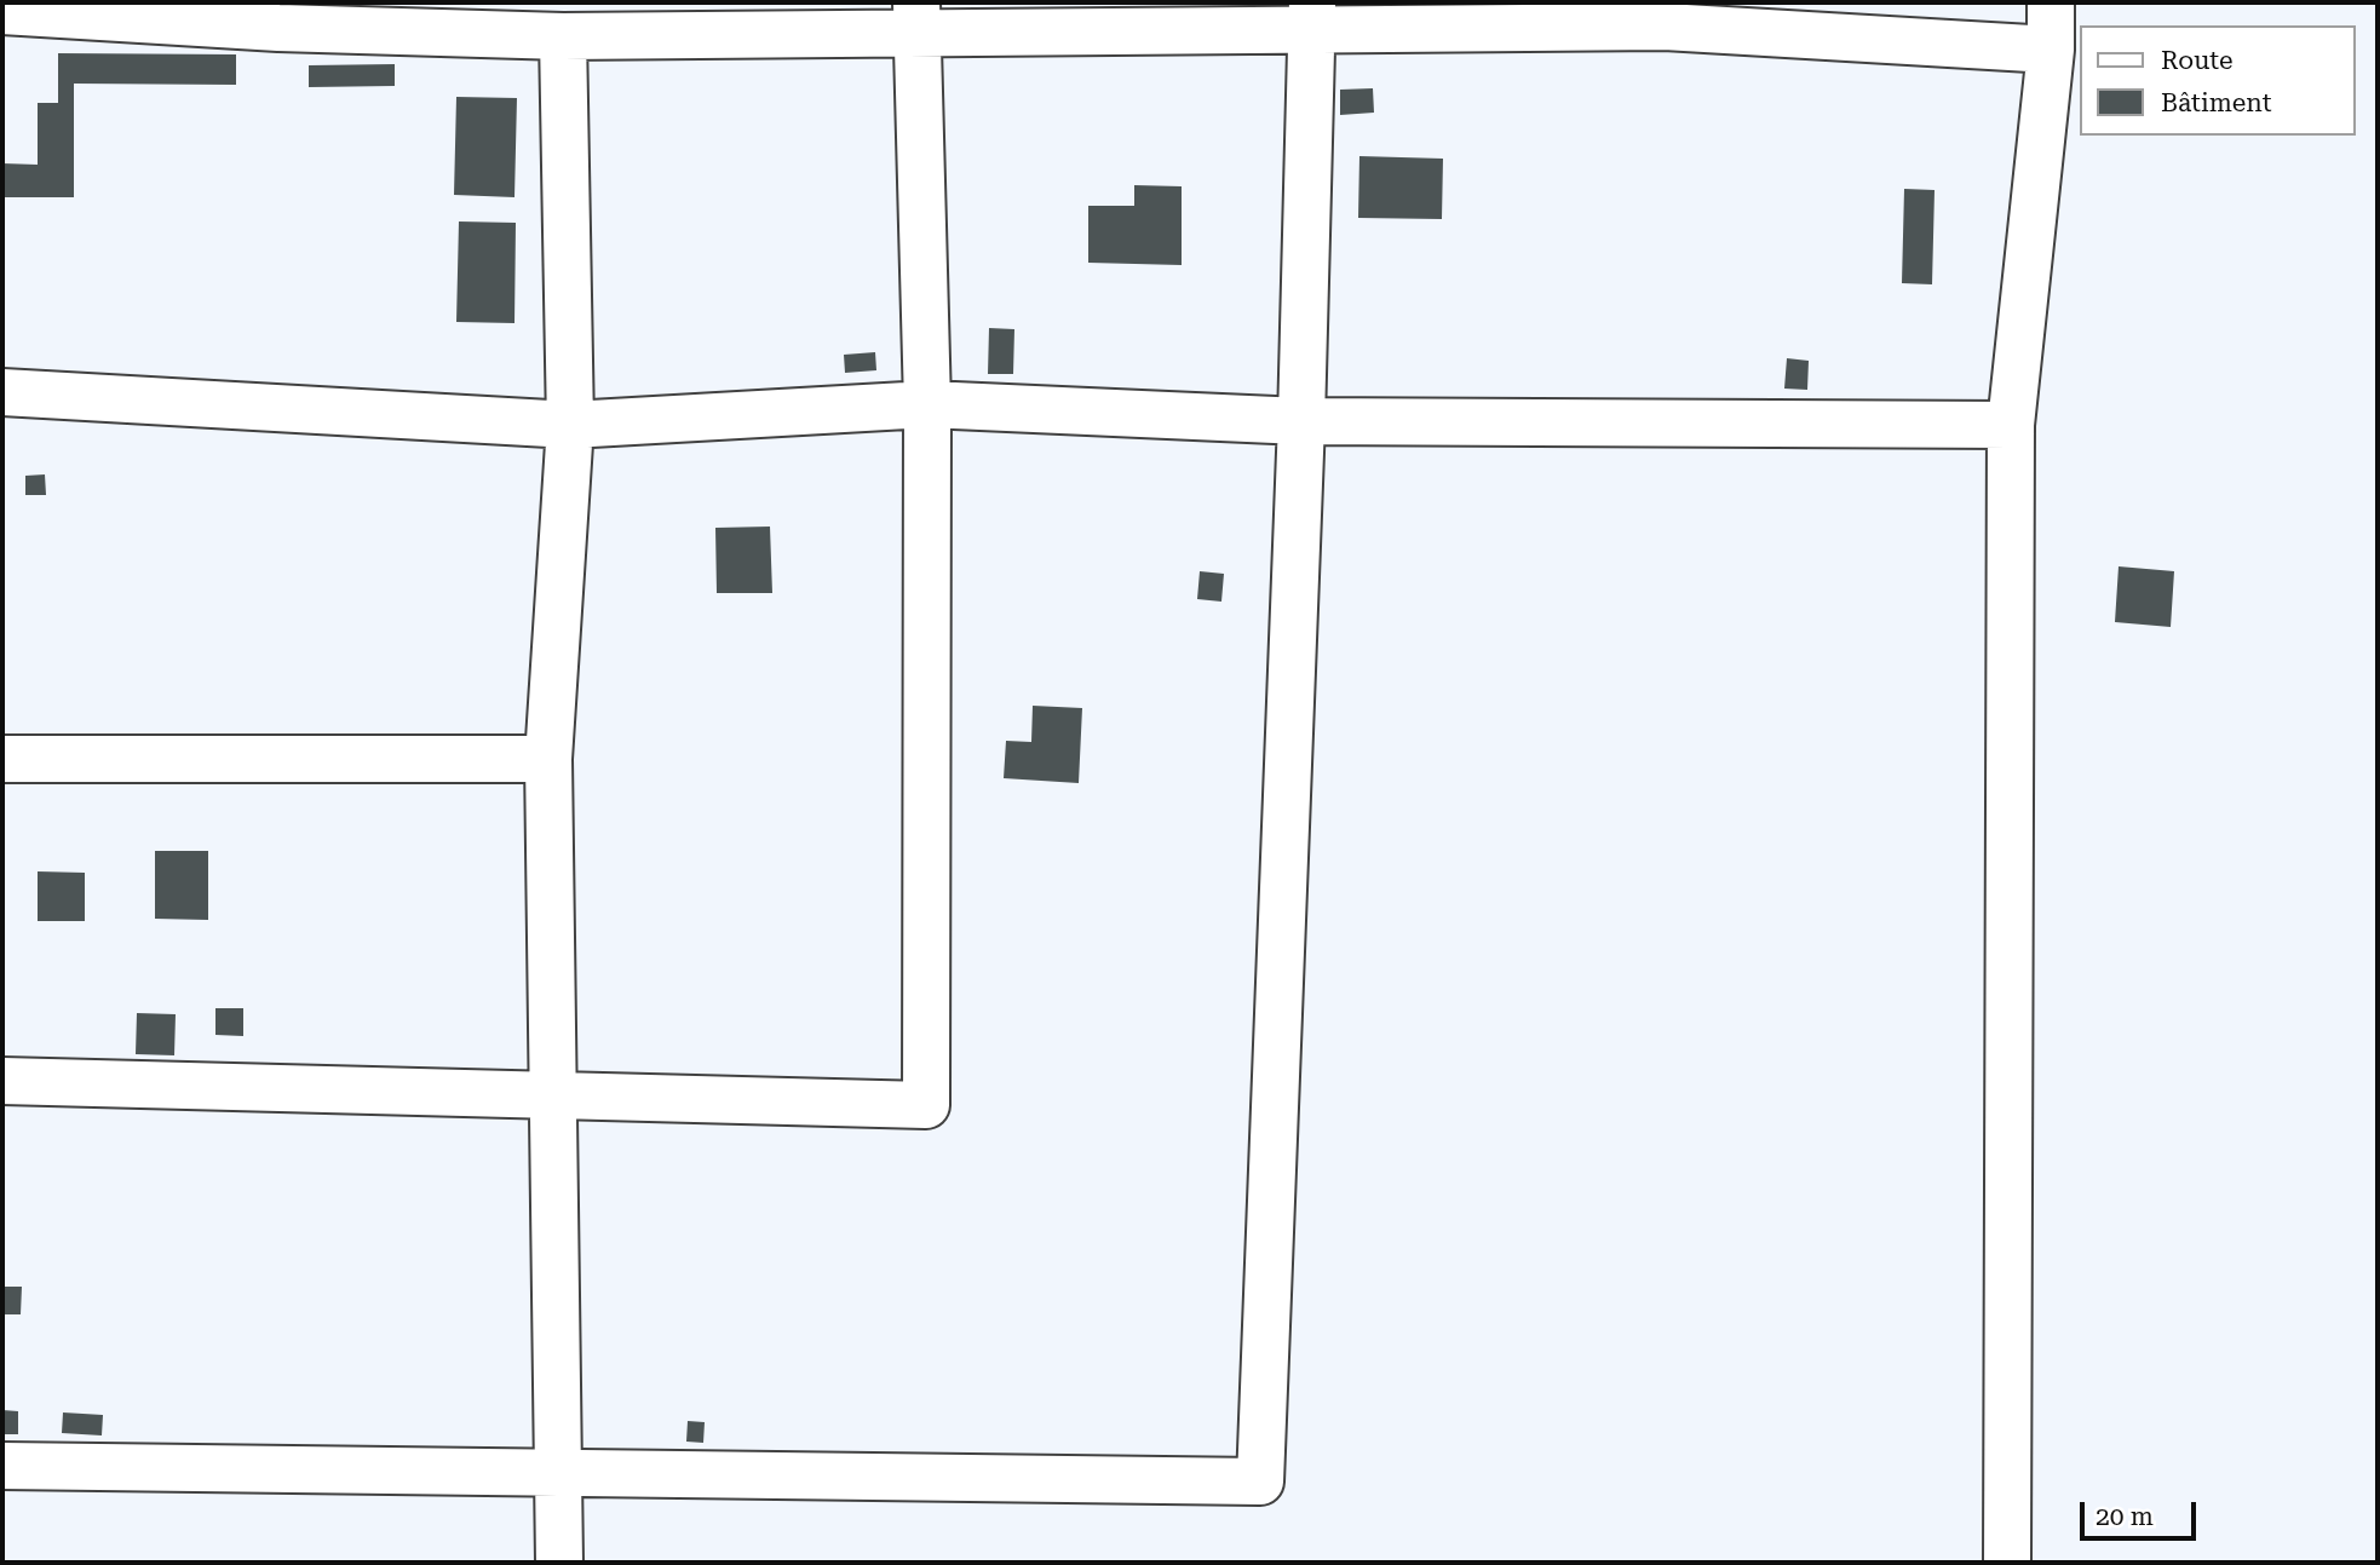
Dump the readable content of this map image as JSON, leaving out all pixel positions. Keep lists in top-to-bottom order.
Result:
{
  "legend": ["Route", "Bâtiment"],
  "scale_bar": "20 m"
}
